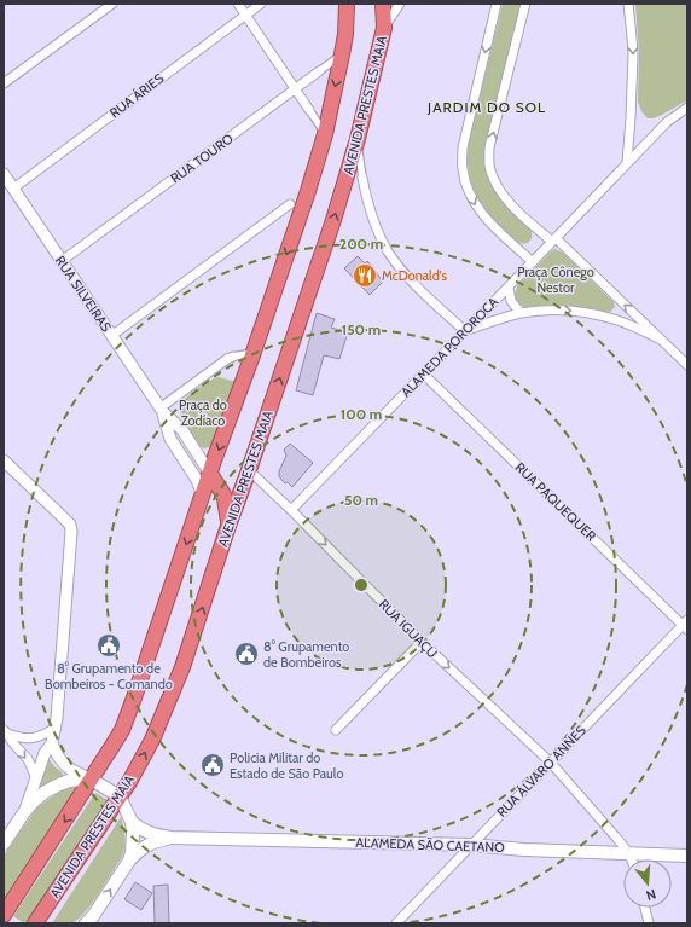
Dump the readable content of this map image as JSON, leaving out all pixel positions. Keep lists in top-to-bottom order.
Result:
{
  "streets": {
    "highway": ["AVENIDA PRESTES MAIA"],
    "main road": ["ALAMEDA SÃO CAETANO"],
    "street": [
      "RUA ÁRIES",
      "RUA TOURO",
      "RUA SILVEIRAS",
      "ALAMEDA POROROCA",
      "RUA PAQUEQUER",
      "RUA IGUAÇU",
      "RUA ÁLVARO ANNES"
    ]
  },
  "crossings": [
    ["RUA ÁRIES", "RUA SILVEIRAS"],
    ["AVENIDA PRESTES MAIA", "RUA IGUAÇU"],
    ["RUA TOURO", "RUA SILVEIRAS"],
    ["ALAMEDA POROROCA", "RUA PAQUEQUER"],
    ["ALAMEDA POROROCA", "RUA IGUAÇU"],
    ["RUA PAQUEQUER", "RUA ÁLVARO ANNES"],
    ["RUA IGUAÇU", "RUA ÁLVARO ANNES"],
    ["RUA IGUAÇU", "ALAMEDA SÃO CAETANO"],
    ["RUA ÁLVARO ANNES", "ALAMEDA SÃO CAETANO"]
  ],
  "one_way": ["RUA IGUAÇU"],
  "districts": ["JARDIM DO SOL"],
  "parks": ["Praça Cônego Nestor", "Praça do Zodíaco"],
  "places": {
    "restaurant": ["McDonald's"],
    "public building": ["8° Grupamento de Bombeiros - Comando", "8° Grupamento de Bombeiros", "Policia Militar do Estado de São Paulo"]
  },
  "north": "bottom",
  "rings": [
    "200 m",
    "150 m",
    "100 m",
    "50 m"
  ]
}
